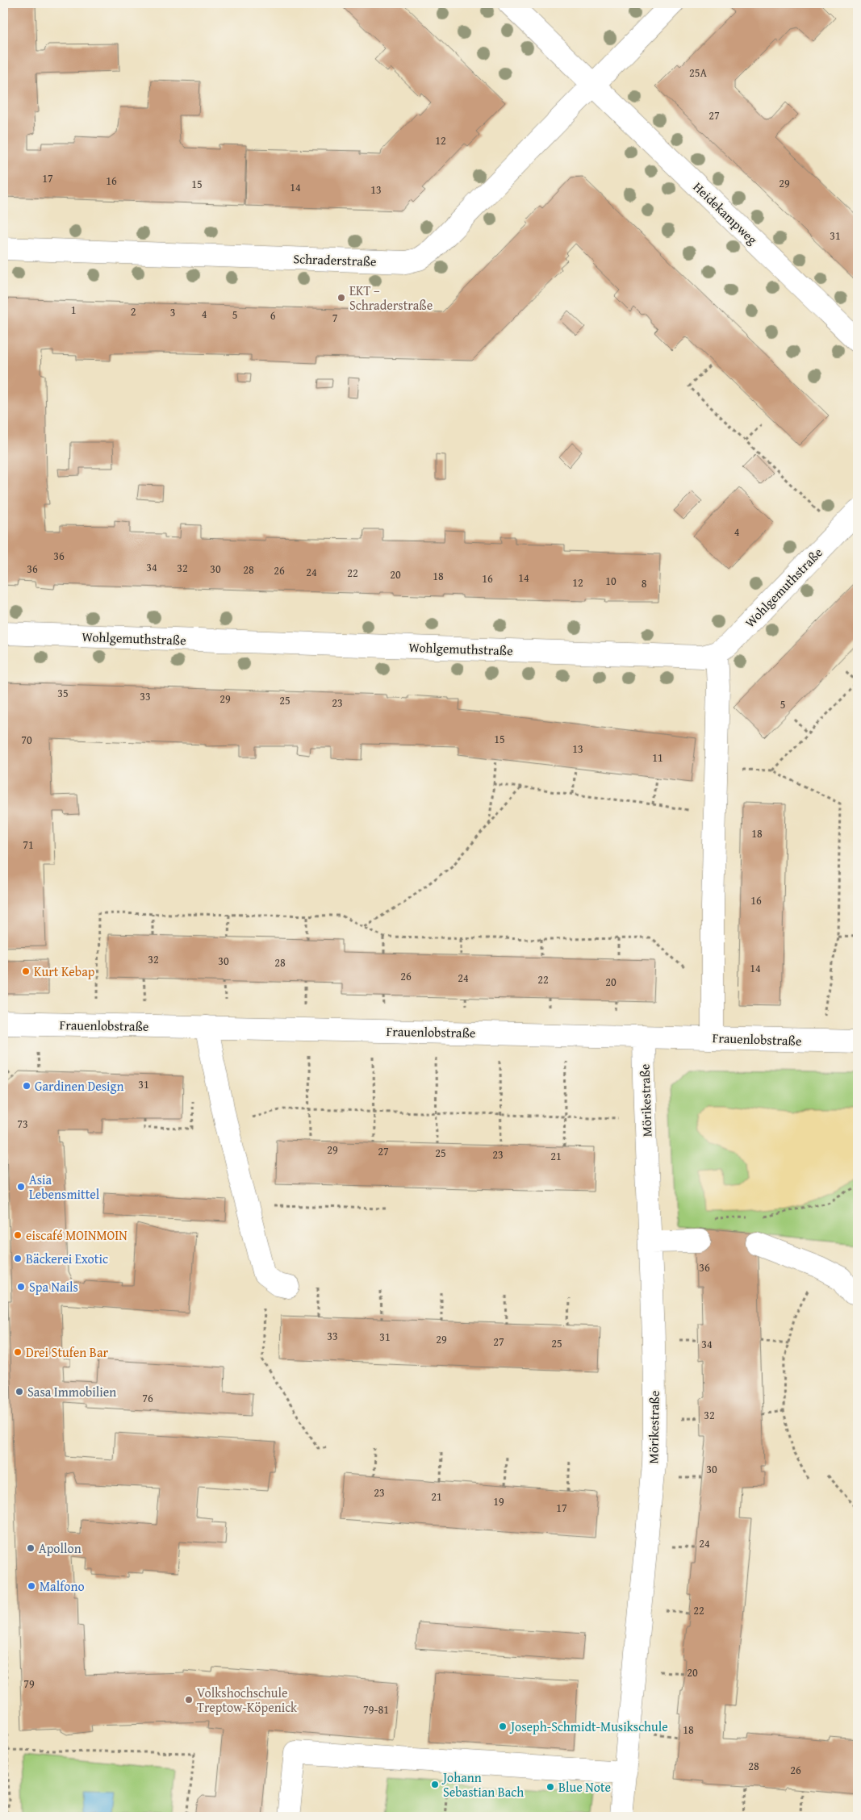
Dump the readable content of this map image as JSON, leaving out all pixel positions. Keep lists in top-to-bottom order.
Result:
{
  "streets": {
    "street": [
      "Heidekampweg",
      "Schraderstraße",
      "Wohlgemuthstraße",
      "Frauenlobstraße",
      "Mörikestraße"
    ]
  },
  "crossings": [
    ["Heidekampweg", "Schraderstraße"],
    ["Frauenlobstraße", "Mörikestraße"]
  ],
  "places": [
    "EKT – Schraderstraße",
    "Kurt Kebap",
    "Gardinen Design",
    "Asia Lebensmittel",
    "eiscafé MOINMOIN",
    "Bäckerei Exotic",
    "Spa Nails",
    "Drei Stufen Bar",
    "Sasa Immobilien",
    "Apollon",
    "Malfono",
    "Volkshochschule Treptow-Köpenick",
    "Joseph-Schmidt-Musikschule",
    "Johann Sebastian Bach",
    "Blue Note"
  ],
  "house_numbers": [
    "25A",
    "27",
    "12",
    "17",
    "16",
    "29",
    "15",
    "14",
    "13",
    "31",
    "1",
    "2",
    "3",
    "4",
    "5",
    "6",
    "7",
    "4",
    "36",
    "34",
    "32",
    "36",
    "30",
    "28",
    "26",
    "24",
    "22",
    "20",
    "18",
    "14",
    "16",
    "10",
    "12",
    "8",
    "35",
    "33",
    "29",
    "25",
    "23",
    "5",
    "15",
    "70",
    "13",
    "11",
    "18",
    "71",
    "16",
    "32",
    "30",
    "28",
    "14",
    "26",
    "24",
    "22",
    "20",
    "31",
    "73",
    "29",
    "27",
    "25",
    "23",
    "21",
    "36",
    "33",
    "31",
    "29",
    "27",
    "25",
    "34",
    "76",
    "32",
    "30",
    "23",
    "21",
    "19",
    "17",
    "24",
    "22",
    "20",
    "79",
    "79-81",
    "18",
    "28",
    "26"
  ]
}
